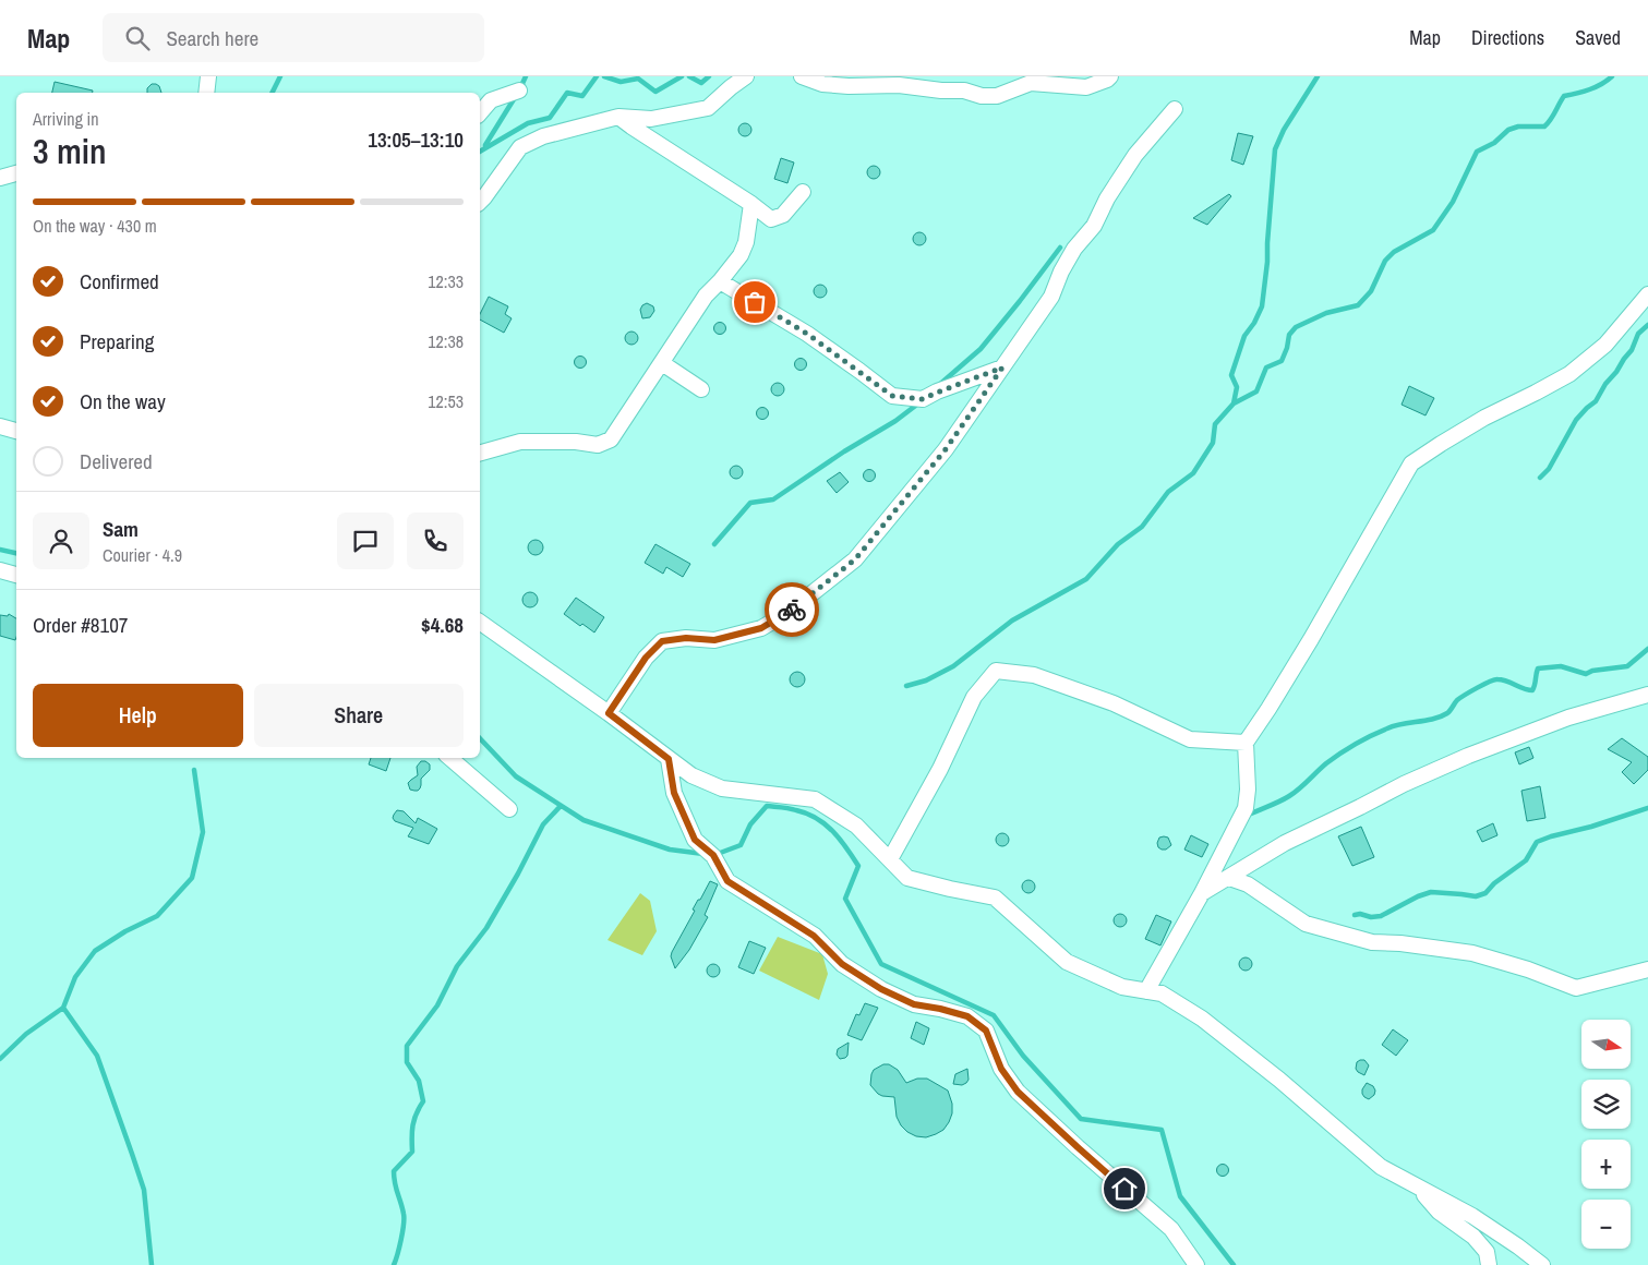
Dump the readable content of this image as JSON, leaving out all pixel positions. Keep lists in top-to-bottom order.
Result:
{
  "north": "right",
  "page": {
    "header": "Map",
    "search": "Search here",
    "nav": ["Map", "Directions", "Saved"],
    "heading": ["3 min", "Arriving in", "13:05–13:10"],
    "panel": [
      "Sam",
      "Courier · 4.9",
      "Order #8107",
      "$4.68"
    ],
    "bar": "On the way · 430 m",
    "list": [
      ["Confirmed", "12:33"],
      ["Preparing", "12:38"],
      ["On the way", "12:53"],
      "Delivered"
    ],
    "buttons": ["Help", "Share"],
    "map_buttons": ["+", "−"]
  }
}
